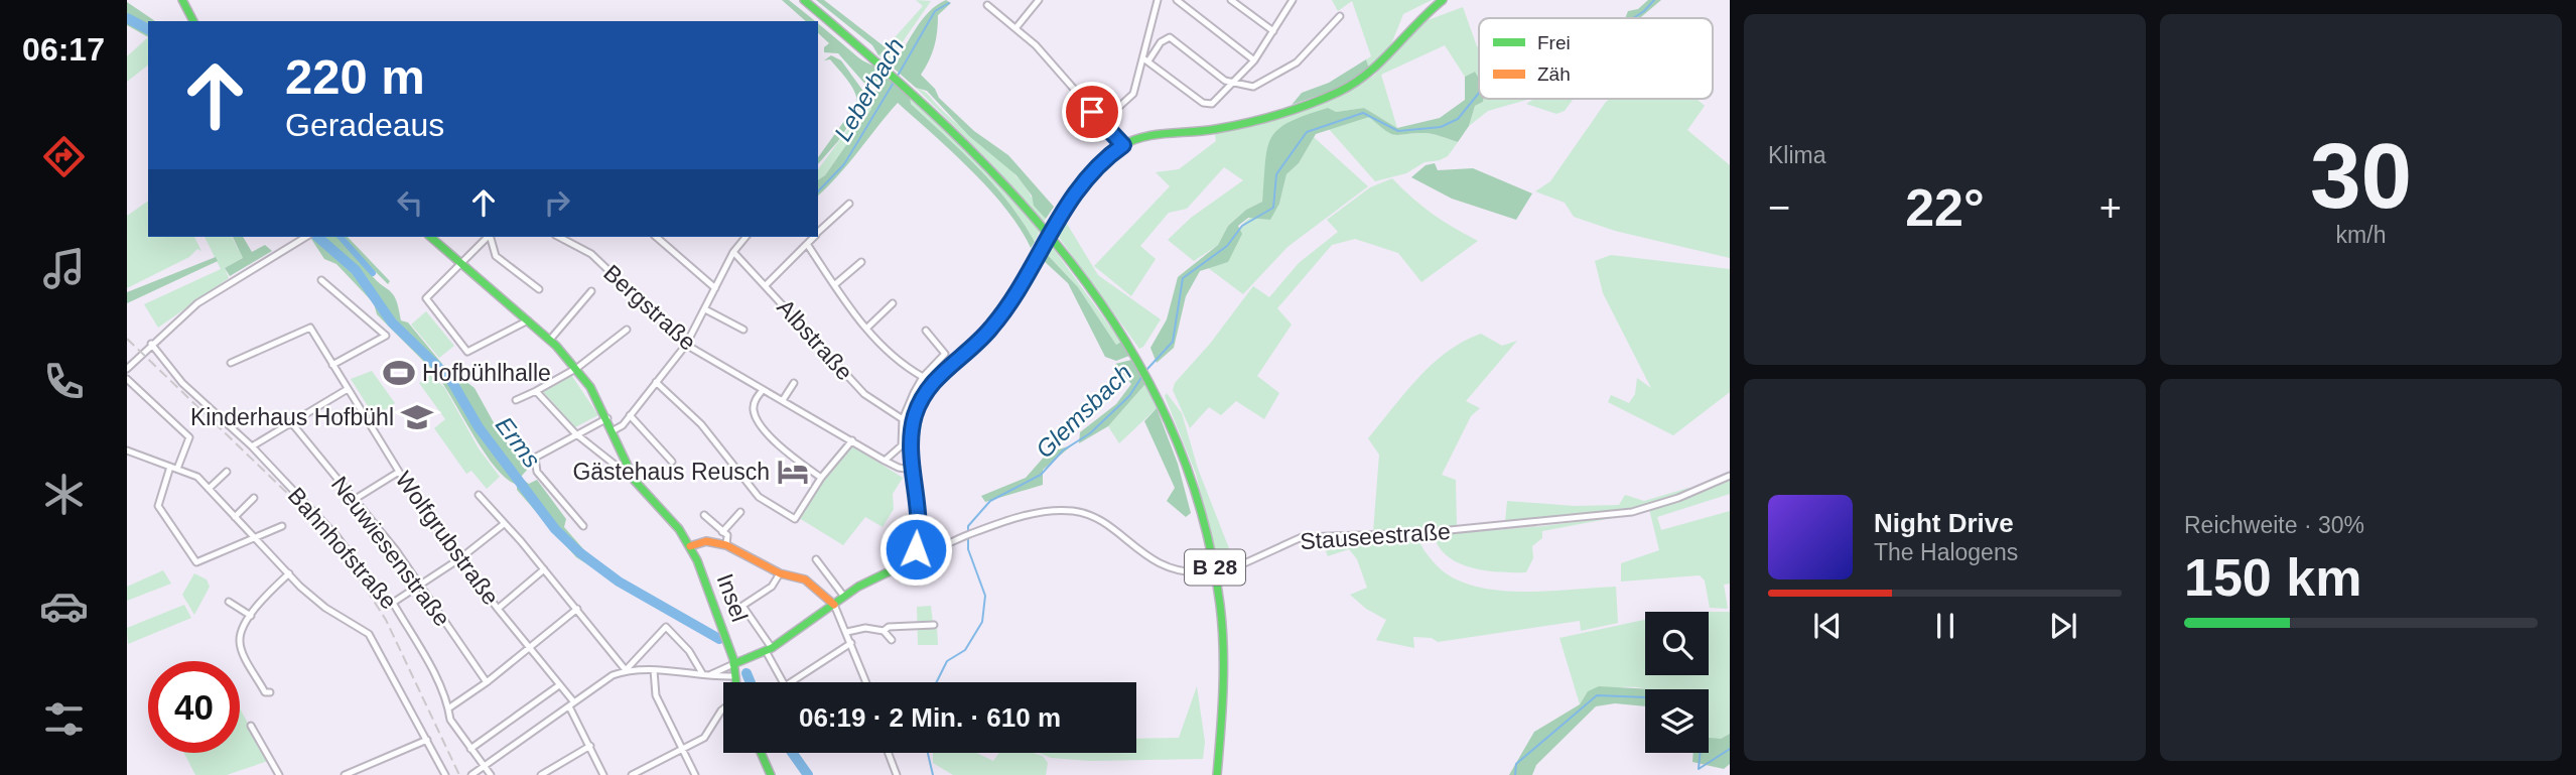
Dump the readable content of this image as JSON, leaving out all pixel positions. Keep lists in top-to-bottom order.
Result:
{
  "streets": {
    "street": [
      "Bergstraße",
      "Albstraße",
      "Stauseestraße",
      "Wolfgrubstraße",
      "Bahnhofstraße",
      "Neuwiesenstraße",
      "B 28",
      "Insel"
    ]
  },
  "water": ["Leberbach", "Glemsbach", "Erms"],
  "places": {
    "sports": ["Hofbühlhalle"],
    "school or university": ["Kinderhaus Hofbühl"],
    "hotel": ["Gästehaus Reusch"]
  },
  "legend": ["Frei", "Zäh"],
  "page": {
    "tabs": "06:17",
    "tile": [
      "Klima",
      ["30", "km/h"],
      ["Reichweite · 30%", "150 km"]
    ],
    "turn": ["220 m", "Geradeaus"],
    "heat": ["−", "22°", "+"],
    "song": ["Night Drive", "The Halogens"],
    "limit": "40",
    "trip": "06:19 · 2 Min. · 610 m"
  }
}
